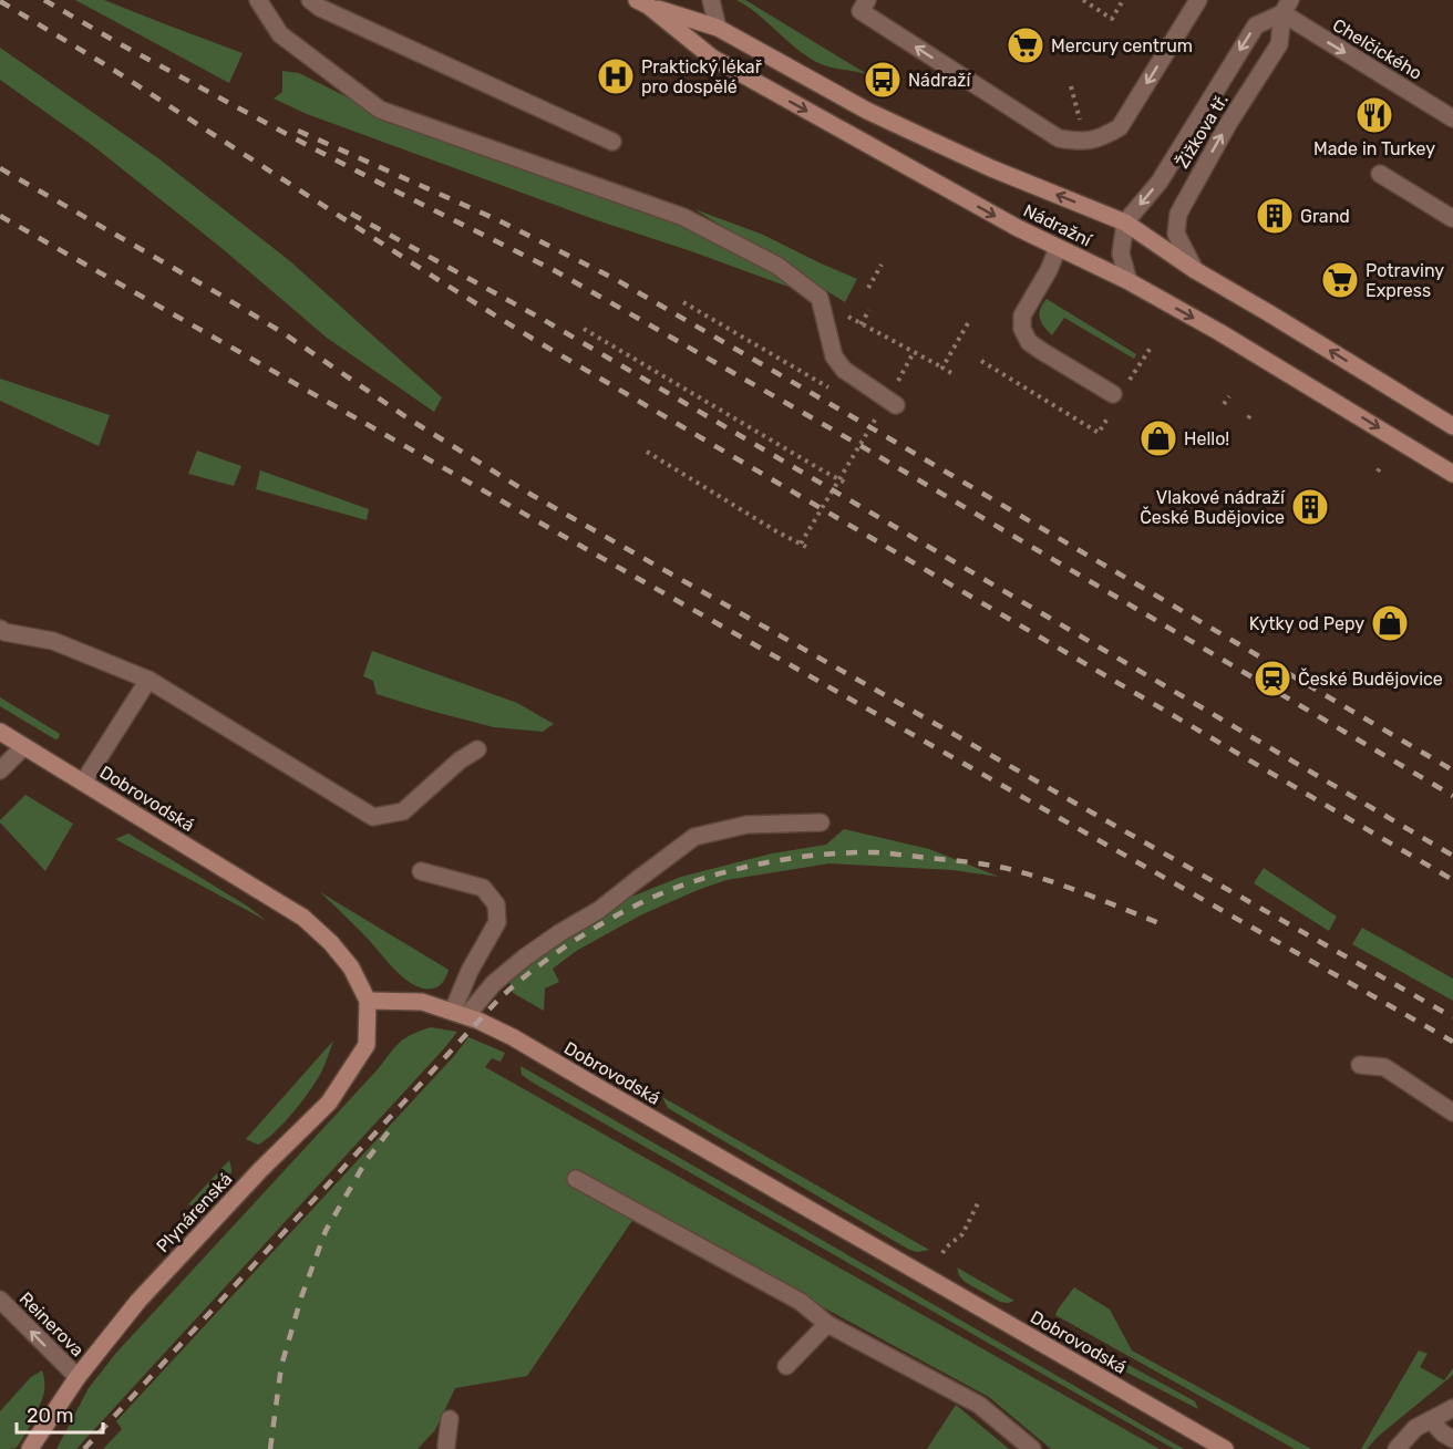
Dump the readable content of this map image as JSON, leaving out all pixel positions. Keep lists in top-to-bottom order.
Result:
{
  "streets": {
    "main road": ["Nádražní", "Dobrovodská", "Plynárenská"],
    "street": ["Chelčického", "Žižkova tř.", "Reinerova"]
  },
  "crossings": [
    ["Chelčického", "Žižkova tř."],
    ["Žižkova tř.", "Nádražní"],
    ["Dobrovodská", "Plynárenská"],
    ["Plynárenská", "Reinerova"]
  ],
  "one_way": ["Chelčického", "Reinerova"],
  "places": {
    "supermarket": ["Mercury centrum", "Potraviny Express"],
    "hospital": ["Praktický lékař pro dospělé"],
    "bus stop": ["Nádraží"],
    "restaurant": ["Made in Turkey"],
    "building": ["Grand", "Vlakové nádraží České Budějovice"],
    "shop": ["Hello!", "Kytky od Pepy"],
    "station": ["České Budějovice"]
  },
  "scale_bar": "20 m"
}
